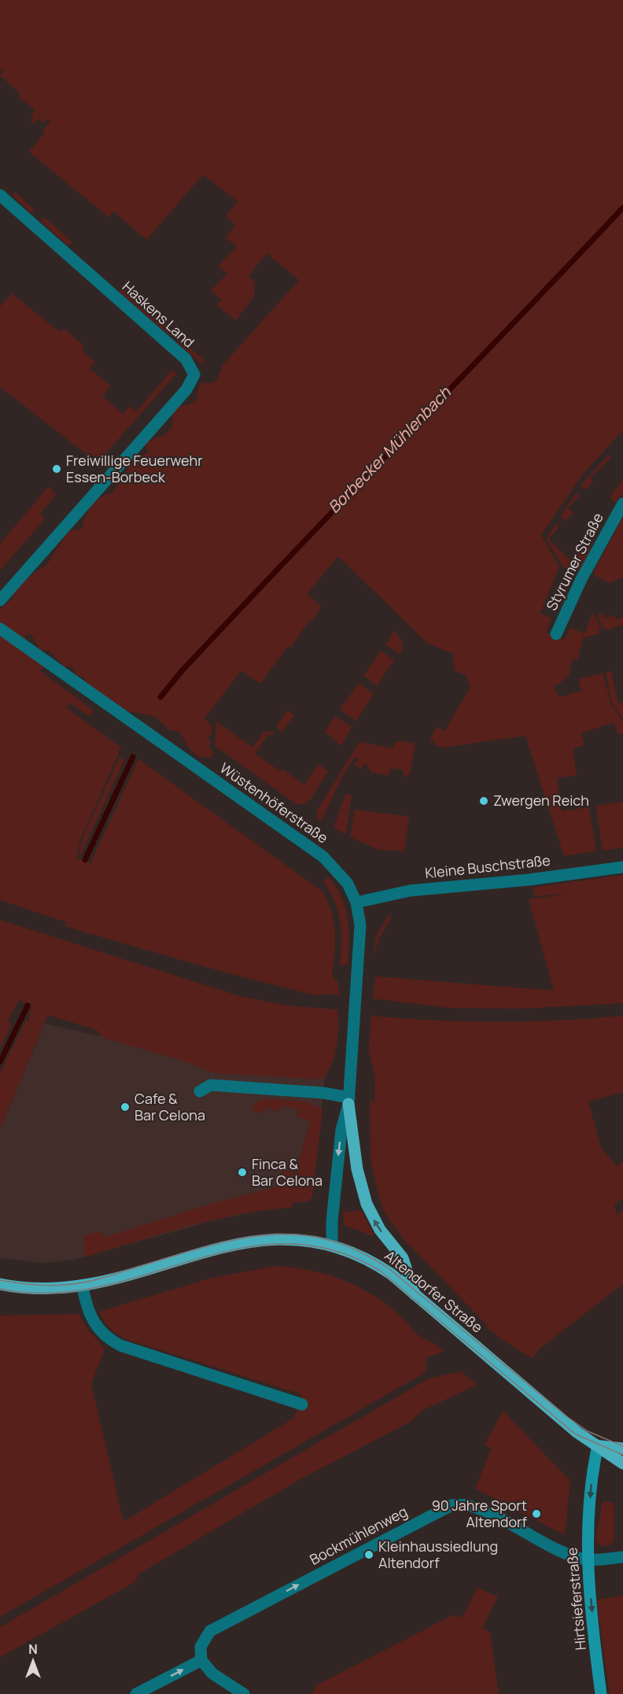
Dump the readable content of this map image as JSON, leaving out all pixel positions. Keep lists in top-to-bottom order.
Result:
{
  "streets": {
    "main road": ["Altendorfer Straße", "Hirtsieferstraße"],
    "street": [
      "Haskens Land",
      "Styrumer Straße",
      "Wüstenhöferstraße",
      "Kleine Buschstraße",
      "Bockmühlenweg"
    ]
  },
  "crossings": [
    ["Wüstenhöferstraße", "Kleine Buschstraße"],
    ["Wüstenhöferstraße", "Altendorfer Straße"],
    ["Altendorfer Straße", "Hirtsieferstraße"],
    ["Bockmühlenweg", "Hirtsieferstraße"]
  ],
  "one_way": ["Bockmühlenweg", "Hirtsieferstraße"],
  "water": ["Borbecker Mühlenbach"],
  "places": [
    "Freiwillige Feuerwehr Essen-Borbeck",
    "Zwergen Reich",
    "Cafe & Bar Celona",
    "Finca & Bar Celona",
    "90 Jahre Sport Altendorf",
    "Kleinhaussiedlung Altendorf"
  ],
  "north": "top"
}
